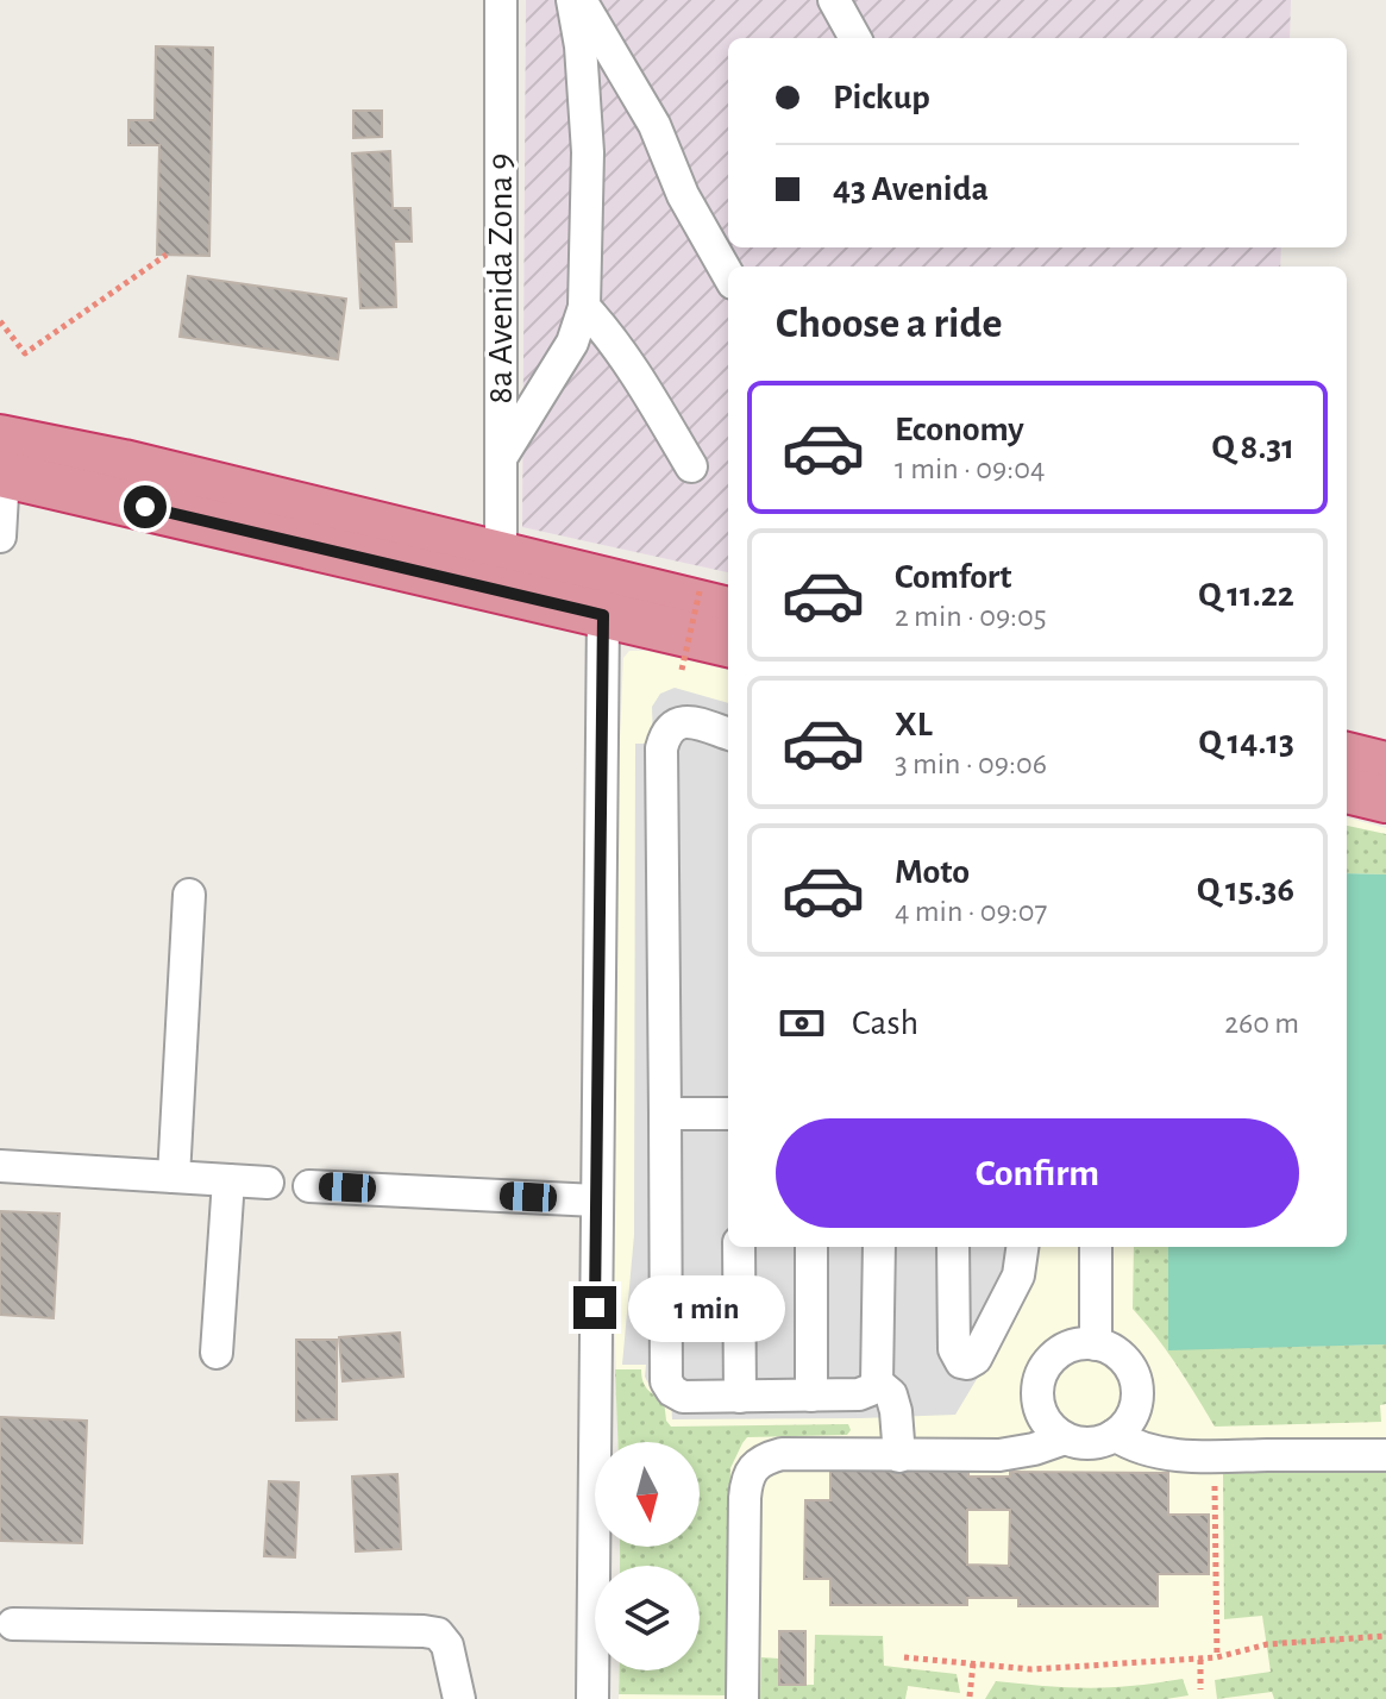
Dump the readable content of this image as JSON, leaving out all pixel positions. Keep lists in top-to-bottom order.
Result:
{
  "streets": {
    "street": ["8a Avenida Zona 9"]
  },
  "north": "bottom",
  "page": {
    "banner": ["Pickup", "43 Avenida"],
    "heading": "Choose a ride",
    "list": [
      {
        "name": "Economy",
        "note": "1 min · 09:04",
        "value": "Q 8.31"
      },
      {
        "name": "Comfort",
        "note": "2 min · 09:05",
        "value": "Q 11.22"
      },
      {
        "name": "XL",
        "note": "3 min · 09:06",
        "value": "Q 14.13"
      },
      {
        "name": "Moto",
        "note": "4 min · 09:07",
        "value": "Q 15.36"
      }
    ],
    "pay": ["Cash", "260 m"],
    "buttons": "Confirm",
    "bubble": "1 min"
  }
}
